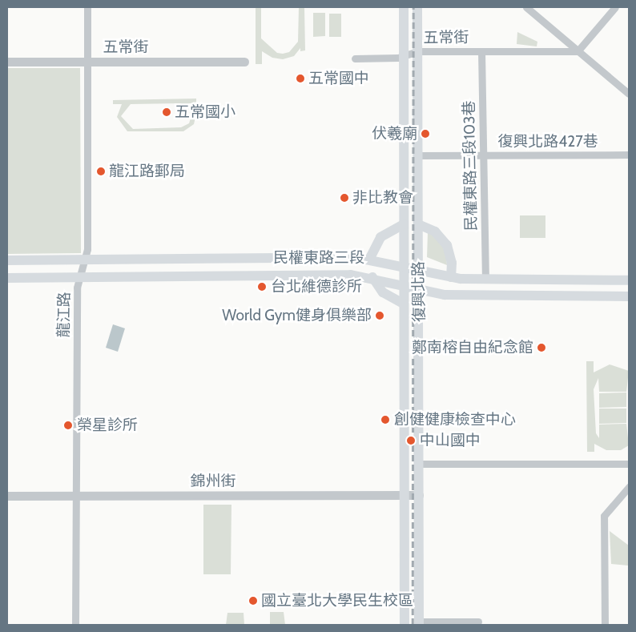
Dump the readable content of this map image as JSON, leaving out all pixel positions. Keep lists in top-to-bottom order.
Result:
{
  "streets": {
    "main road": ["民權東路三段", "復興北路"],
    "street": [
      "五常街",
      "復興北路427巷",
      "民權東路三段103巷",
      "龍江路",
      "錦州街"
    ]
  },
  "crossings": [
    ["五常街", "民權東路三段103巷"],
    ["五常街", "復興北路"],
    ["五常街", "龍江路"],
    ["復興北路427巷", "民權東路三段103巷"],
    ["復興北路427巷", "復興北路"],
    ["民權東路三段103巷", "民權東路三段"],
    ["民權東路三段", "復興北路"],
    ["民權東路三段", "龍江路"],
    ["復興北路", "錦州街"],
    ["龍江路", "錦州街"]
  ],
  "places": [
    "五常國中",
    "五常國小",
    "伏羲廟",
    "龍江路郵局",
    "非比教會",
    "台北維德診所",
    "World Gym健身俱樂部",
    "鄭南榕自由紀念館",
    "創健健康檢查中心",
    "榮星診所",
    "中山國中",
    "國立臺北大學民生校區"
  ]
}
